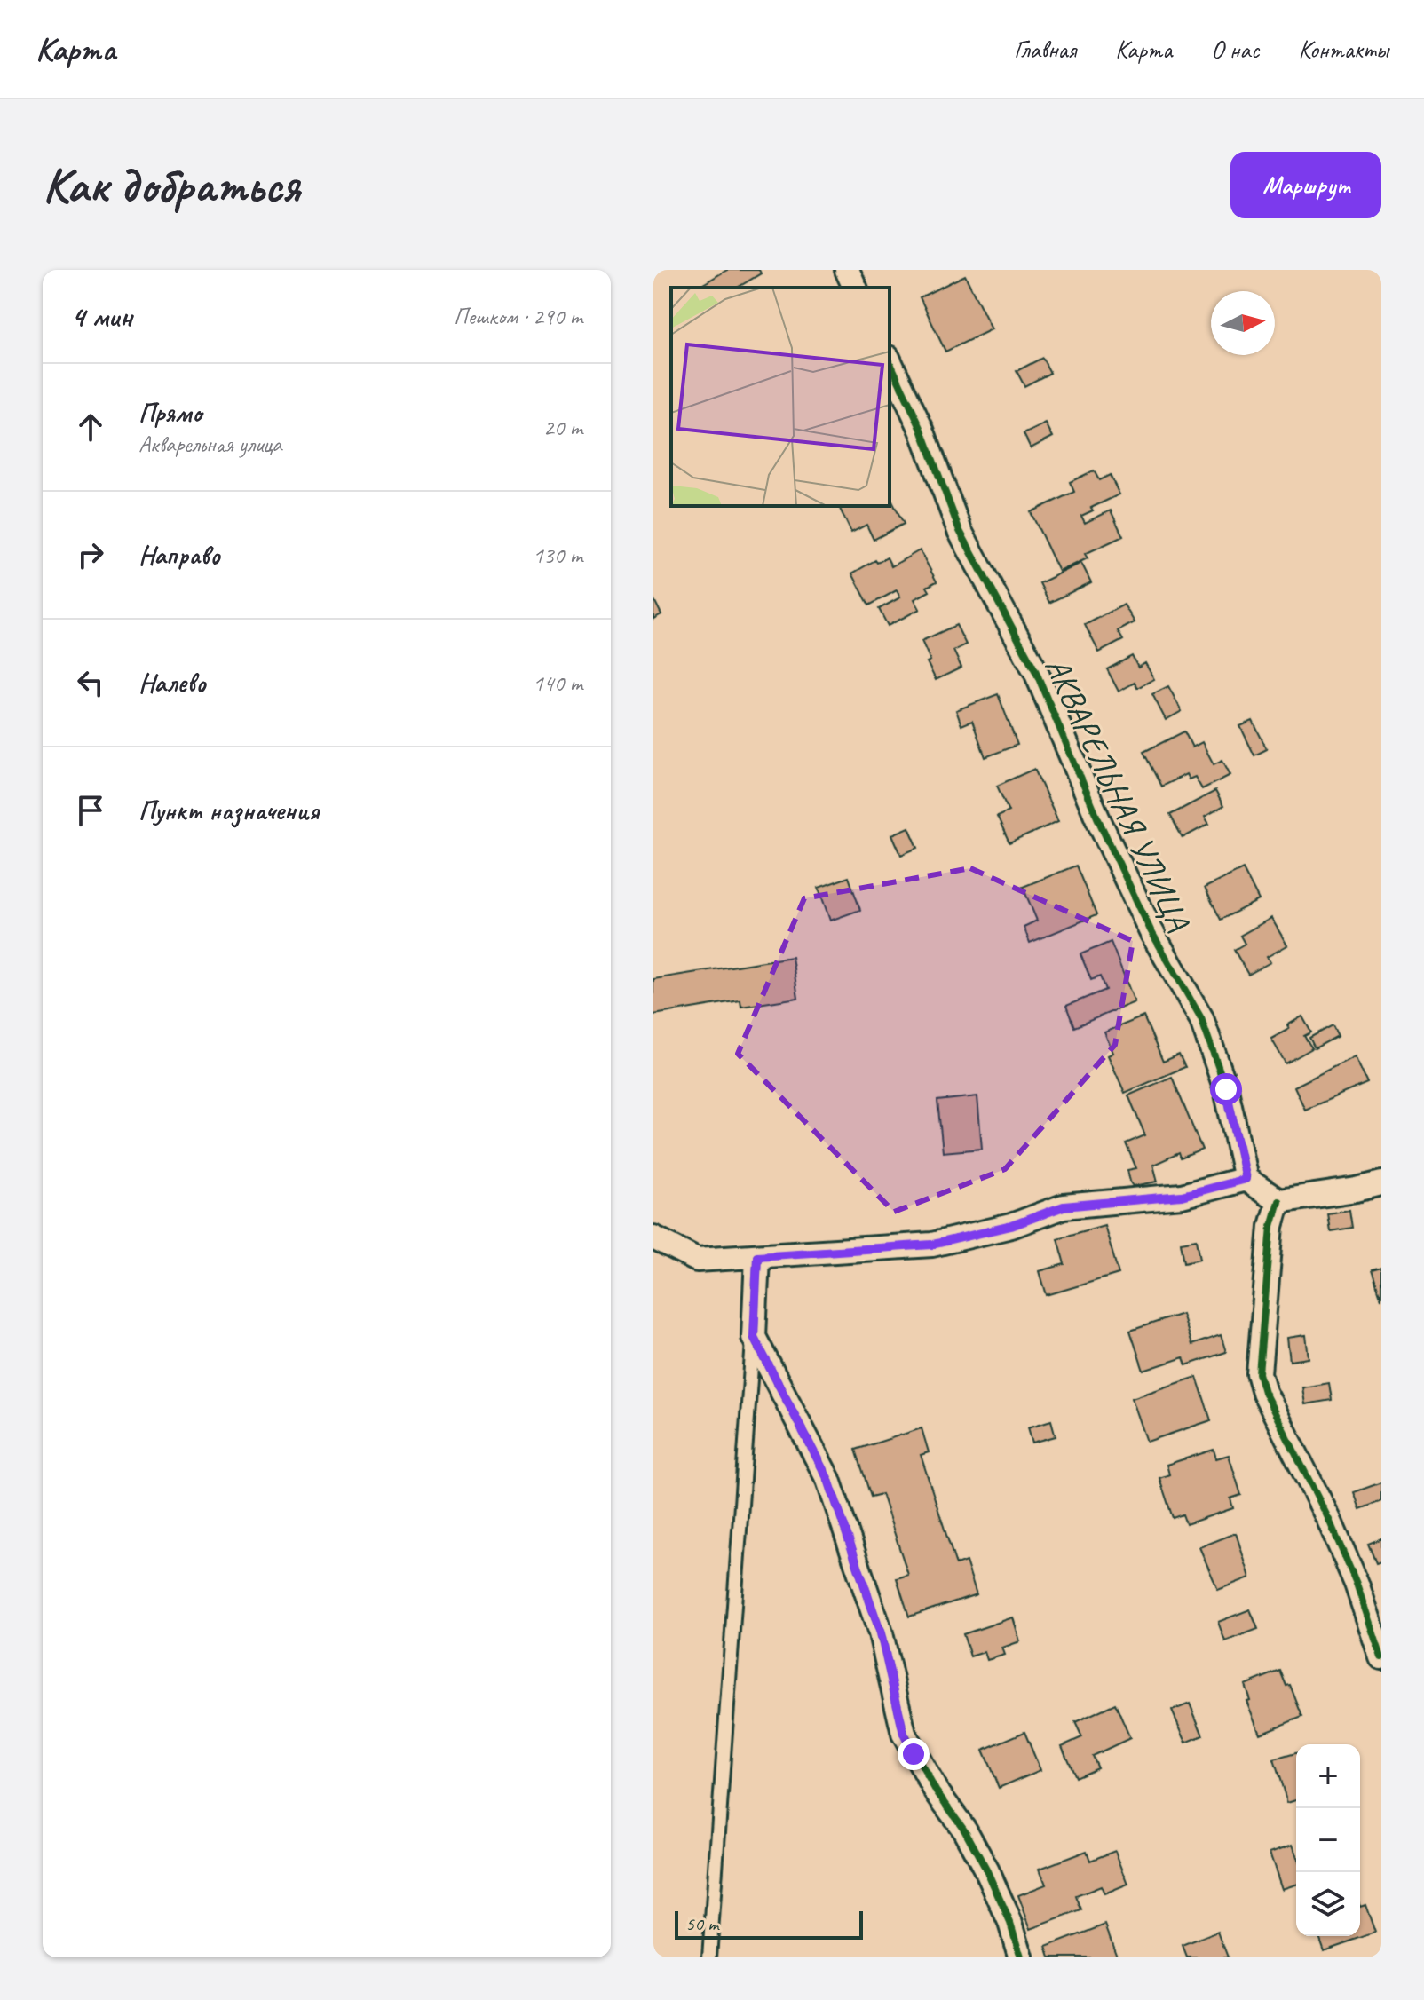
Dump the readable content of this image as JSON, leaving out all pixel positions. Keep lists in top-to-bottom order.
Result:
{
  "streets": {
    "street": ["АКВАРЕЛЬНАЯ УЛИЦА"]
  },
  "scale_bar": "50 m",
  "north": "right",
  "page": {
    "header": "Карта",
    "nav": [
      "Главная",
      "Карта",
      "О нас",
      "Контакты"
    ],
    "buttons": "Маршрут",
    "title": "Как добраться",
    "heading": ["4 мин", "Пешком · 290 m"],
    "list": [
      ["Прямо", "Акварельная улица", "20 m"],
      ["Направо", "130 m"],
      ["Налево", "140 m"],
      "Пункт назначения"
    ],
    "map_buttons": ["+", "−"],
    "scale": "50 m"
  }
}
